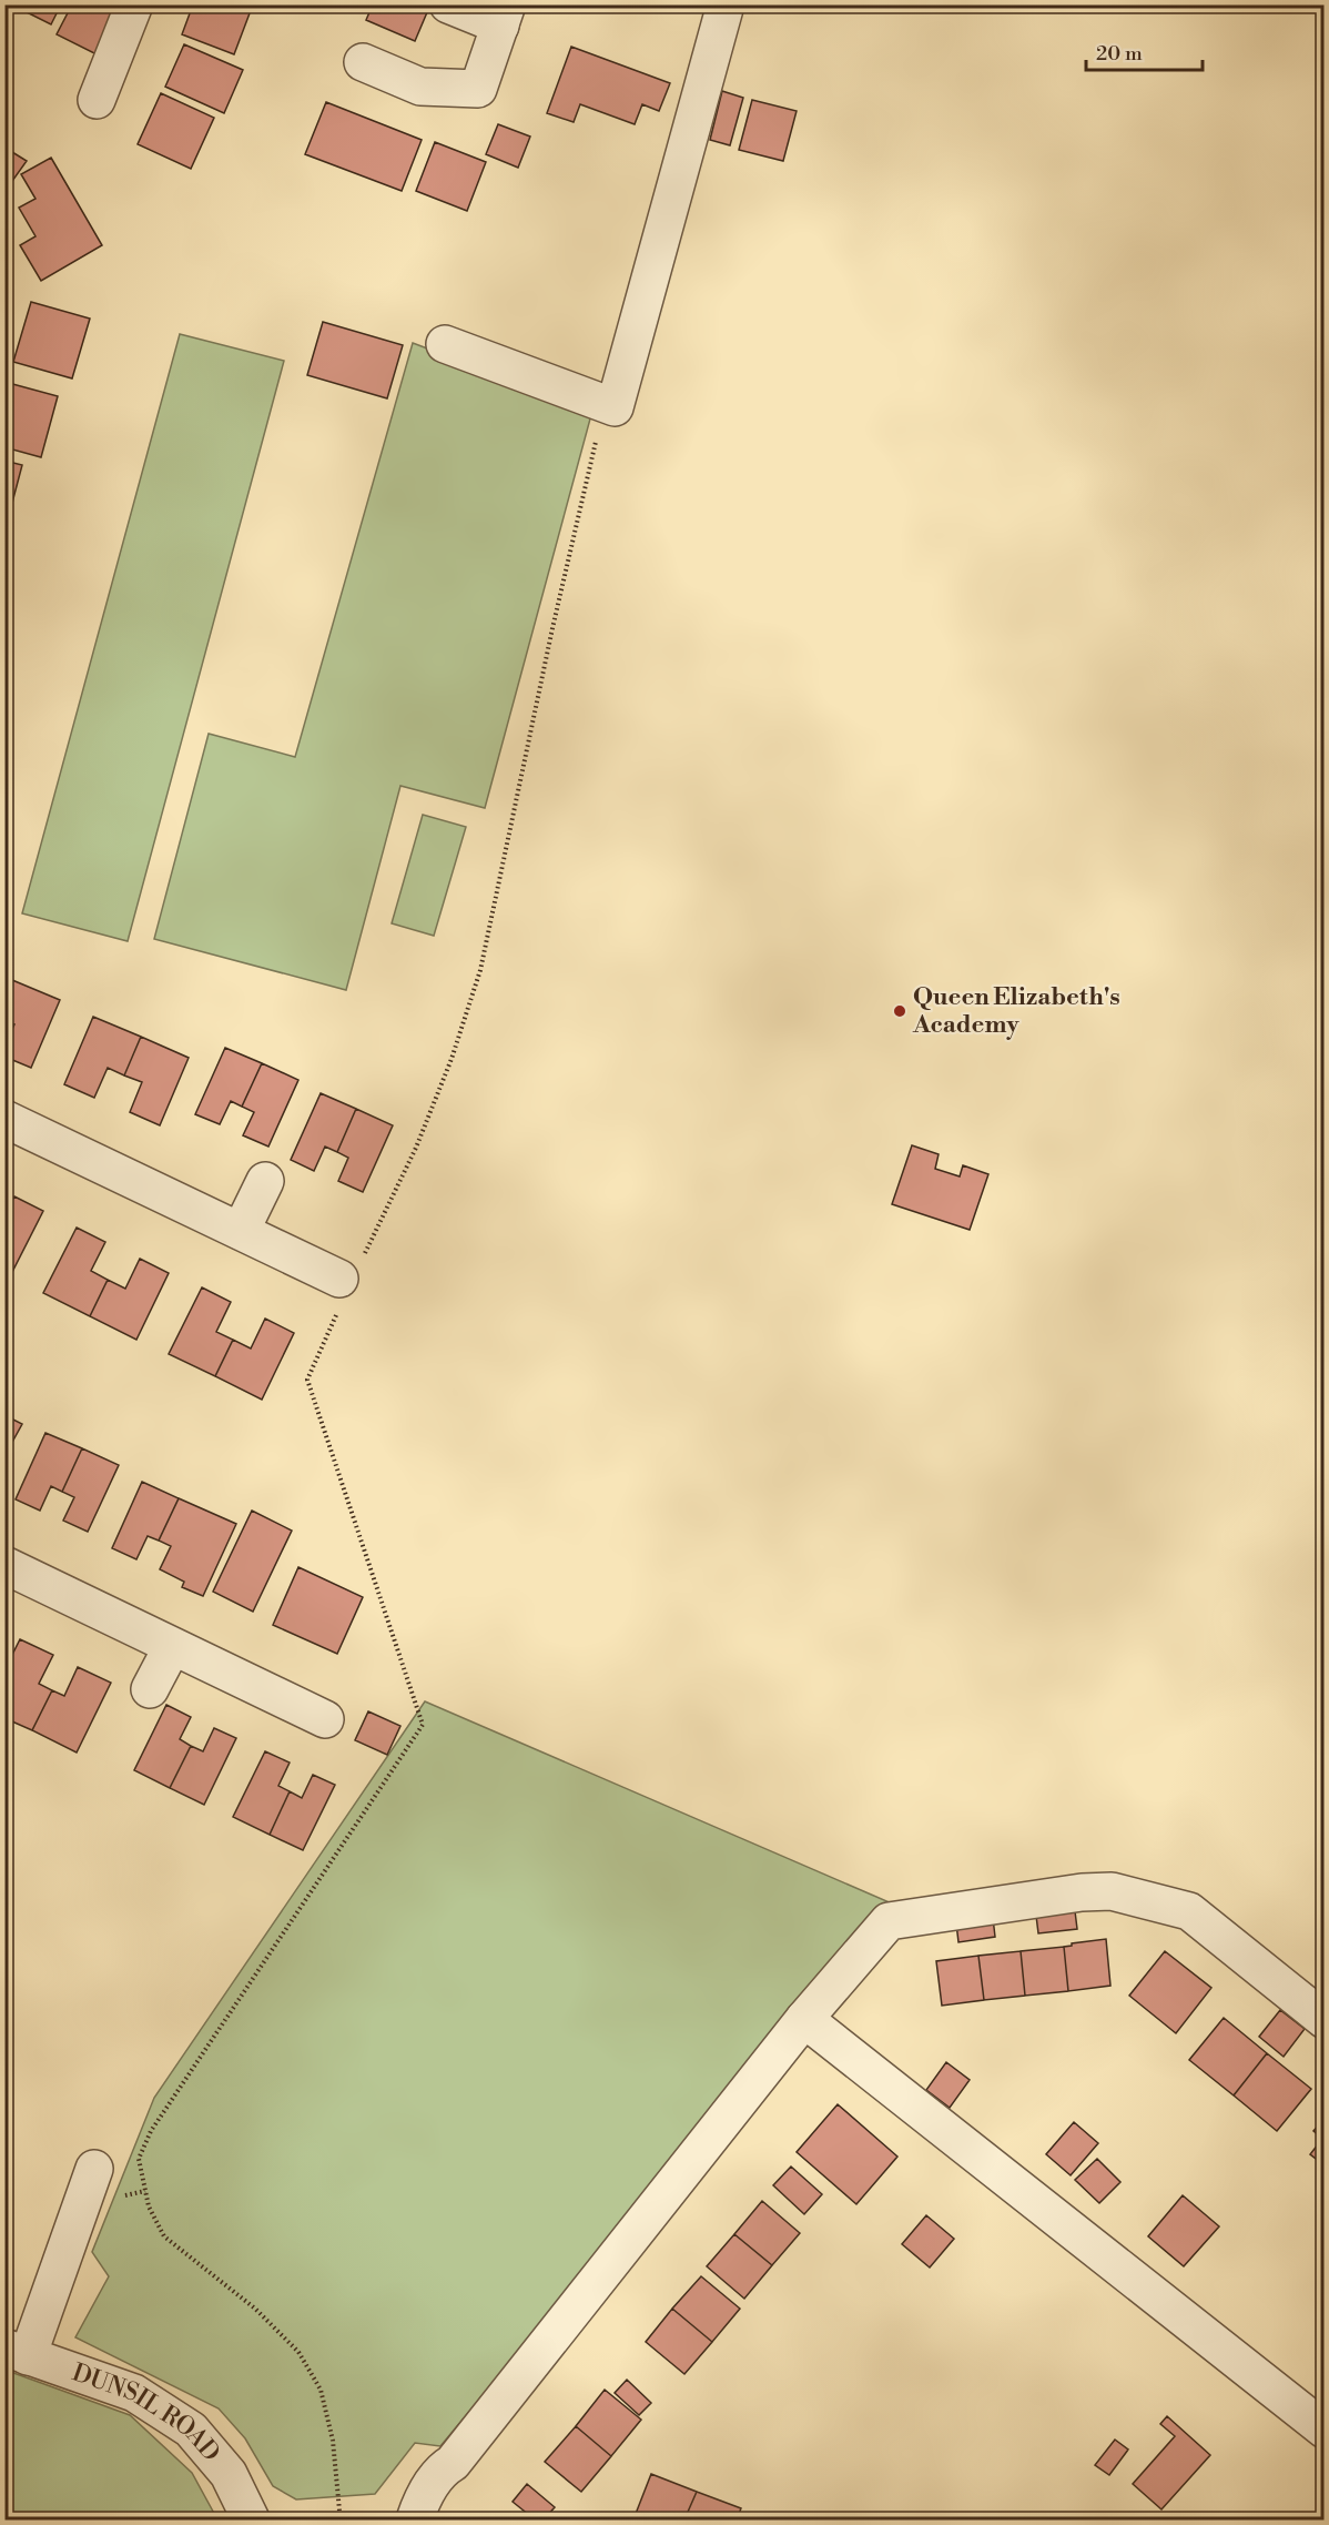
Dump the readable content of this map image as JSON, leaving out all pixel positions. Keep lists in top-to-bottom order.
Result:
{
  "streets": {
    "street": ["DUNSIL ROAD"]
  },
  "places": ["Queen Elizabeth's Academy"],
  "scale_bar": "20 m"
}
